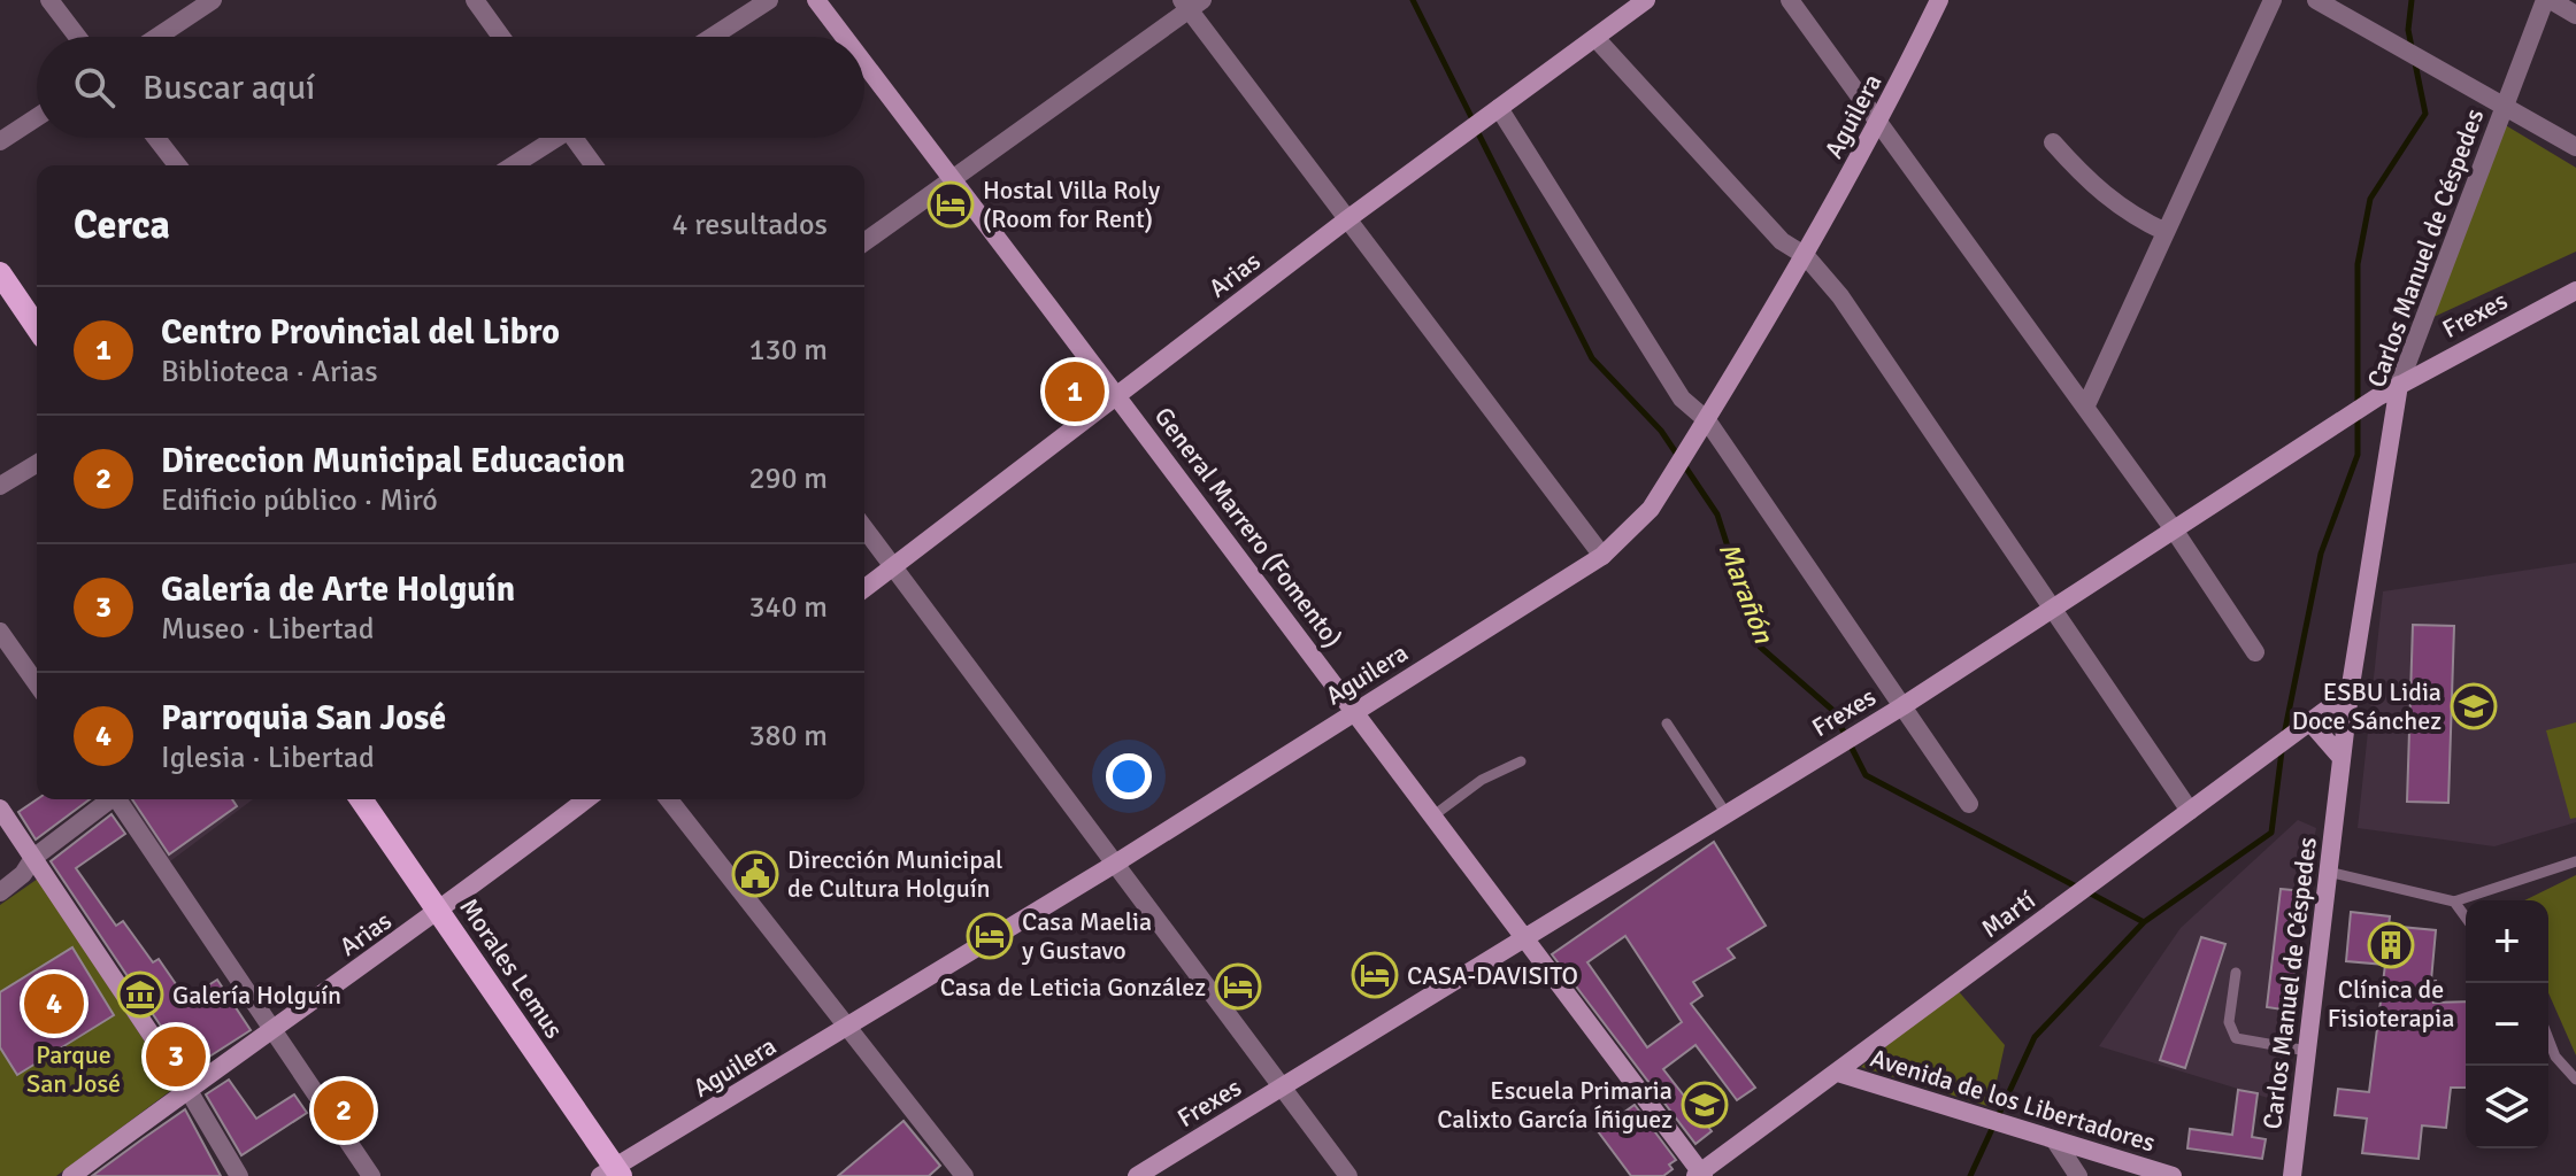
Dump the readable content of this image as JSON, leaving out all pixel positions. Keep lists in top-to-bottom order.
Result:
{
  "streets": {
    "main road": ["Morales Lemus"],
    "street": [
      "Aguilera",
      "Carlos Manuel de Céspedes",
      "Arias",
      "Frexes",
      "General Marrero (Fomento)",
      "Martí",
      "Avenida de los Libertadores"
    ]
  },
  "crossings": [
    ["Aguilera", "General Marrero (Fomento)"],
    ["Aguilera", "Morales Lemus"],
    ["Carlos Manuel de Céspedes", "Frexes"],
    ["Carlos Manuel de Céspedes", "Martí"],
    ["Arias", "General Marrero (Fomento)"],
    ["Arias", "Morales Lemus"],
    ["Frexes", "General Marrero (Fomento)"],
    ["General Marrero (Fomento)", "Martí"],
    ["Martí", "Avenida de los Libertadores"]
  ],
  "water": ["Marañón"],
  "parks": ["Parque San José"],
  "places": {
    "hotel": [
      "Hostal Villa Roly (Room for Rent)",
      "Casa Maelia y Gustavo",
      "CASA-DAVISITO",
      "Casa de Leticia González"
    ],
    "school or university": ["ESBU Lidia Doce Sánchez", "Escuela Primaria Calixto García Íñiguez"],
    "public building": ["Dirección Municipal de Cultura Holguín"],
    "building": ["Clínica de Fisioterapia"],
    "museum": ["Galería Holguín"]
  },
  "page": {
    "search": "Buscar aquí",
    "heading": ["Cerca", "4 resultados"],
    "list": [
      {
        "mark": "1",
        "name": "Centro Provincial del Libro",
        "note": "Biblioteca · Arias",
        "value": "130 m"
      },
      {
        "mark": "2",
        "name": "Direccion Municipal Educacion",
        "note": "Edificio público · Miró",
        "value": "290 m"
      },
      {
        "mark": "3",
        "name": "Galería de Arte Holguín",
        "note": "Museo · Libertad",
        "value": "340 m"
      },
      {
        "mark": "4",
        "name": "Parroquia San José",
        "note": "Iglesia · Libertad",
        "value": "380 m"
      }
    ],
    "pins": [
      "1",
      "4",
      "3",
      "2"
    ],
    "map_buttons": ["+", "−"]
  }
}
